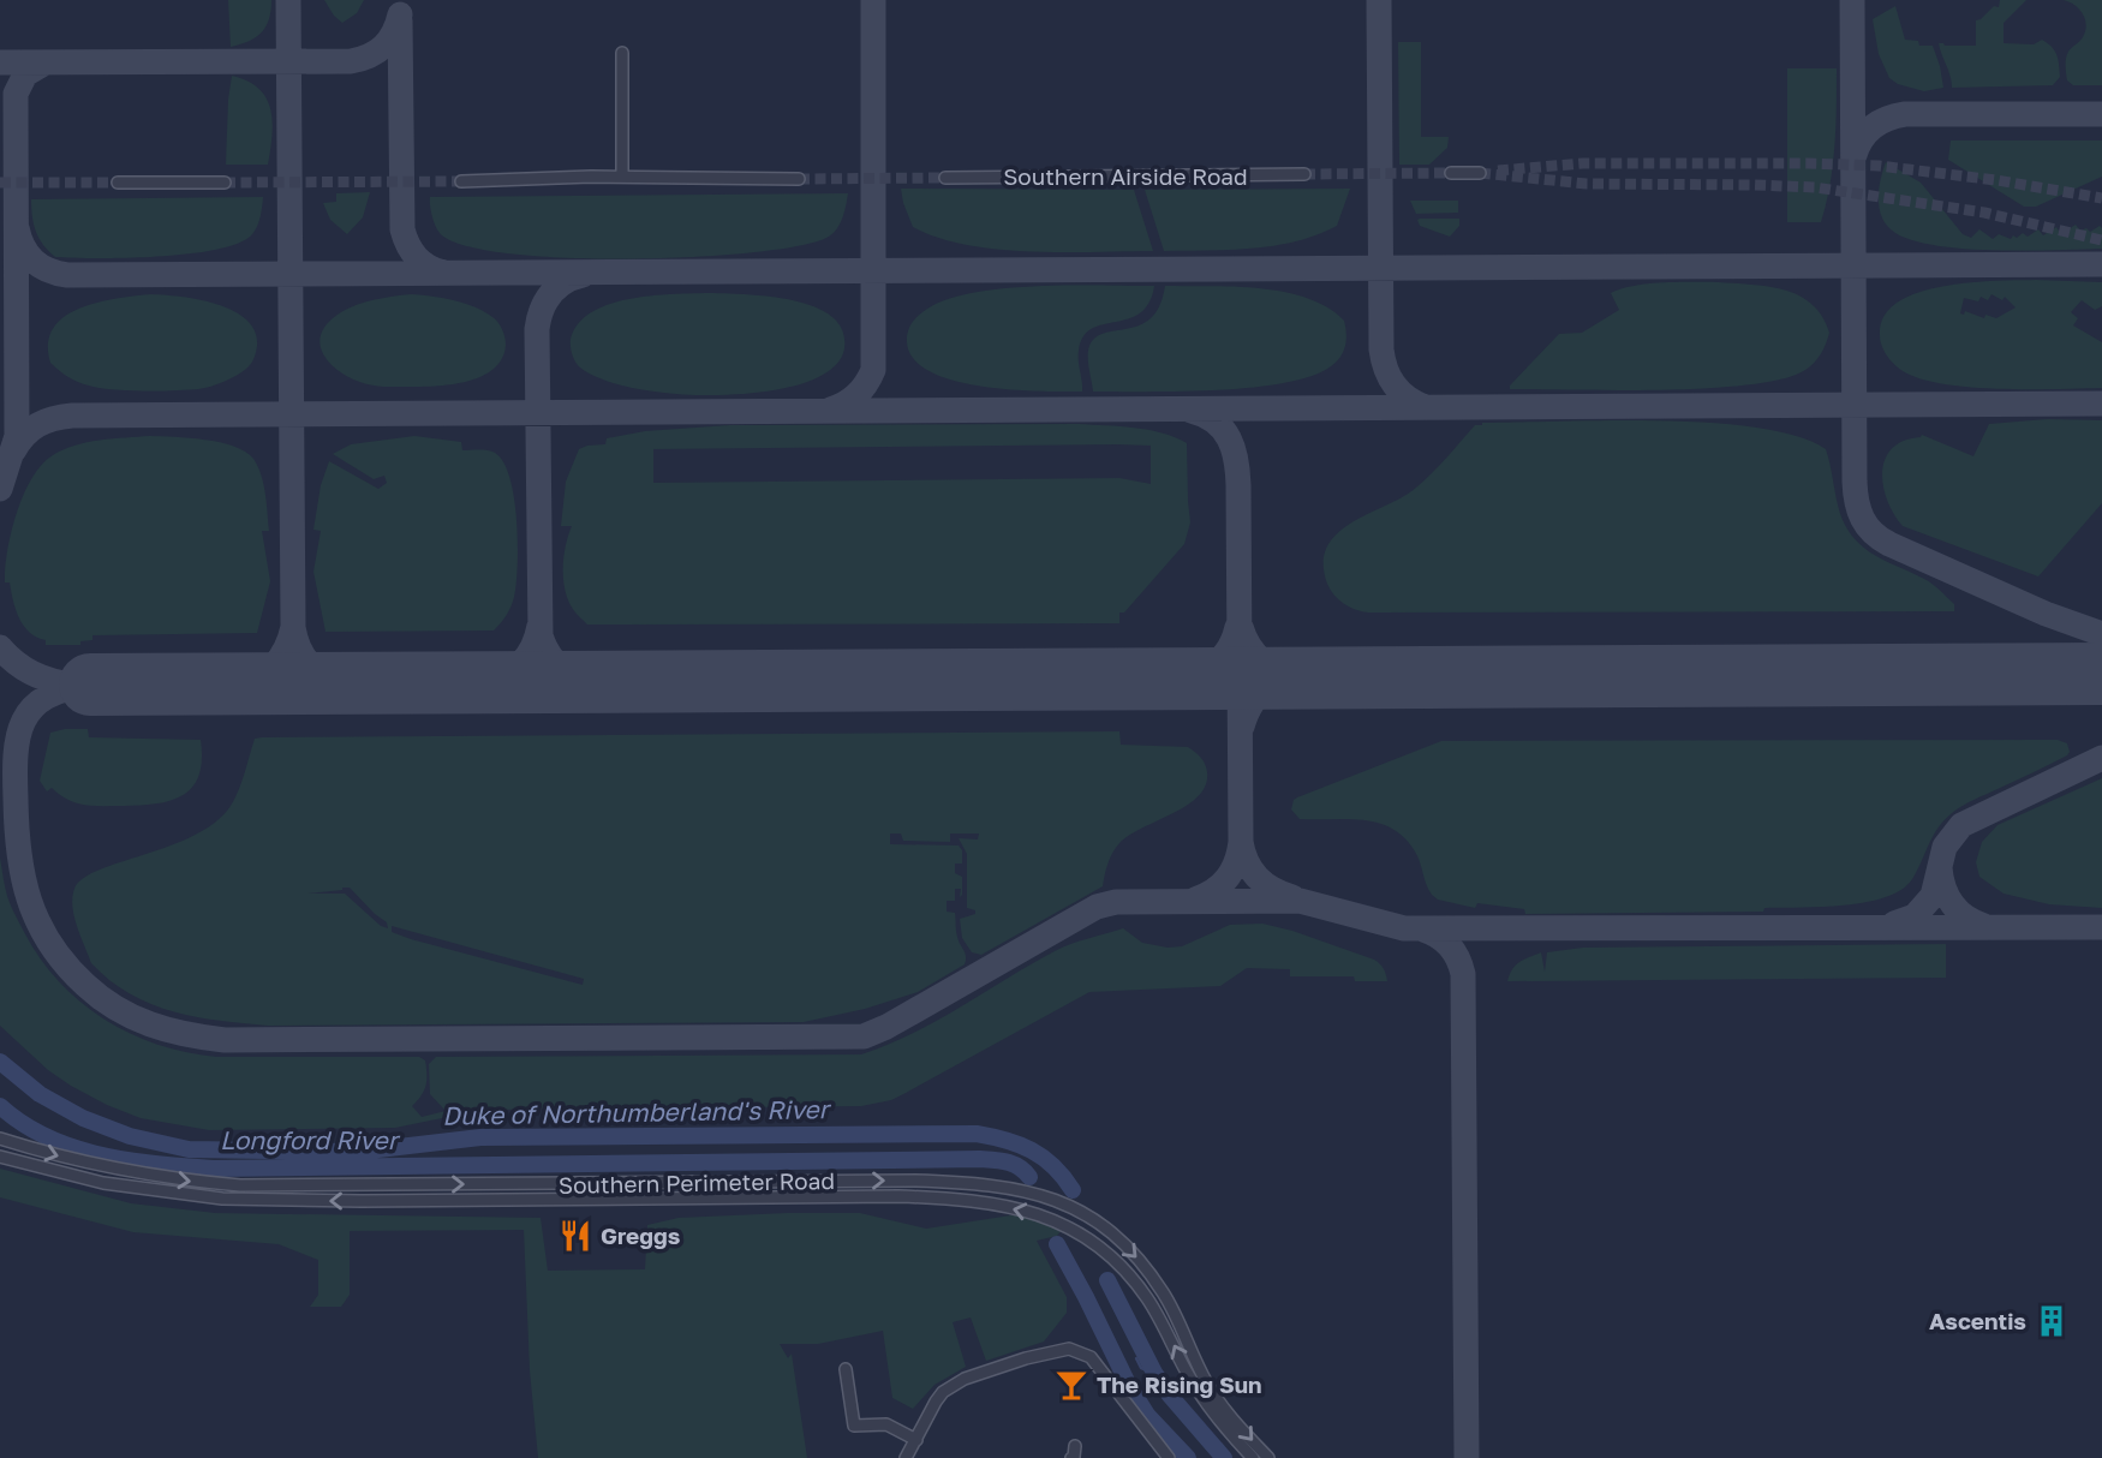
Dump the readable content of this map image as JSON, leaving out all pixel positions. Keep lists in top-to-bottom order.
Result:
{
  "streets": {
    "street": ["Southern Airside Road", "Southern Perimeter Road"]
  },
  "water": ["Duke of Northumberland's River", "Longford River"],
  "places": {
    "restaurant": ["Greggs"],
    "building": ["Ascentis"],
    "bar": ["The Rising Sun"]
  }
}
